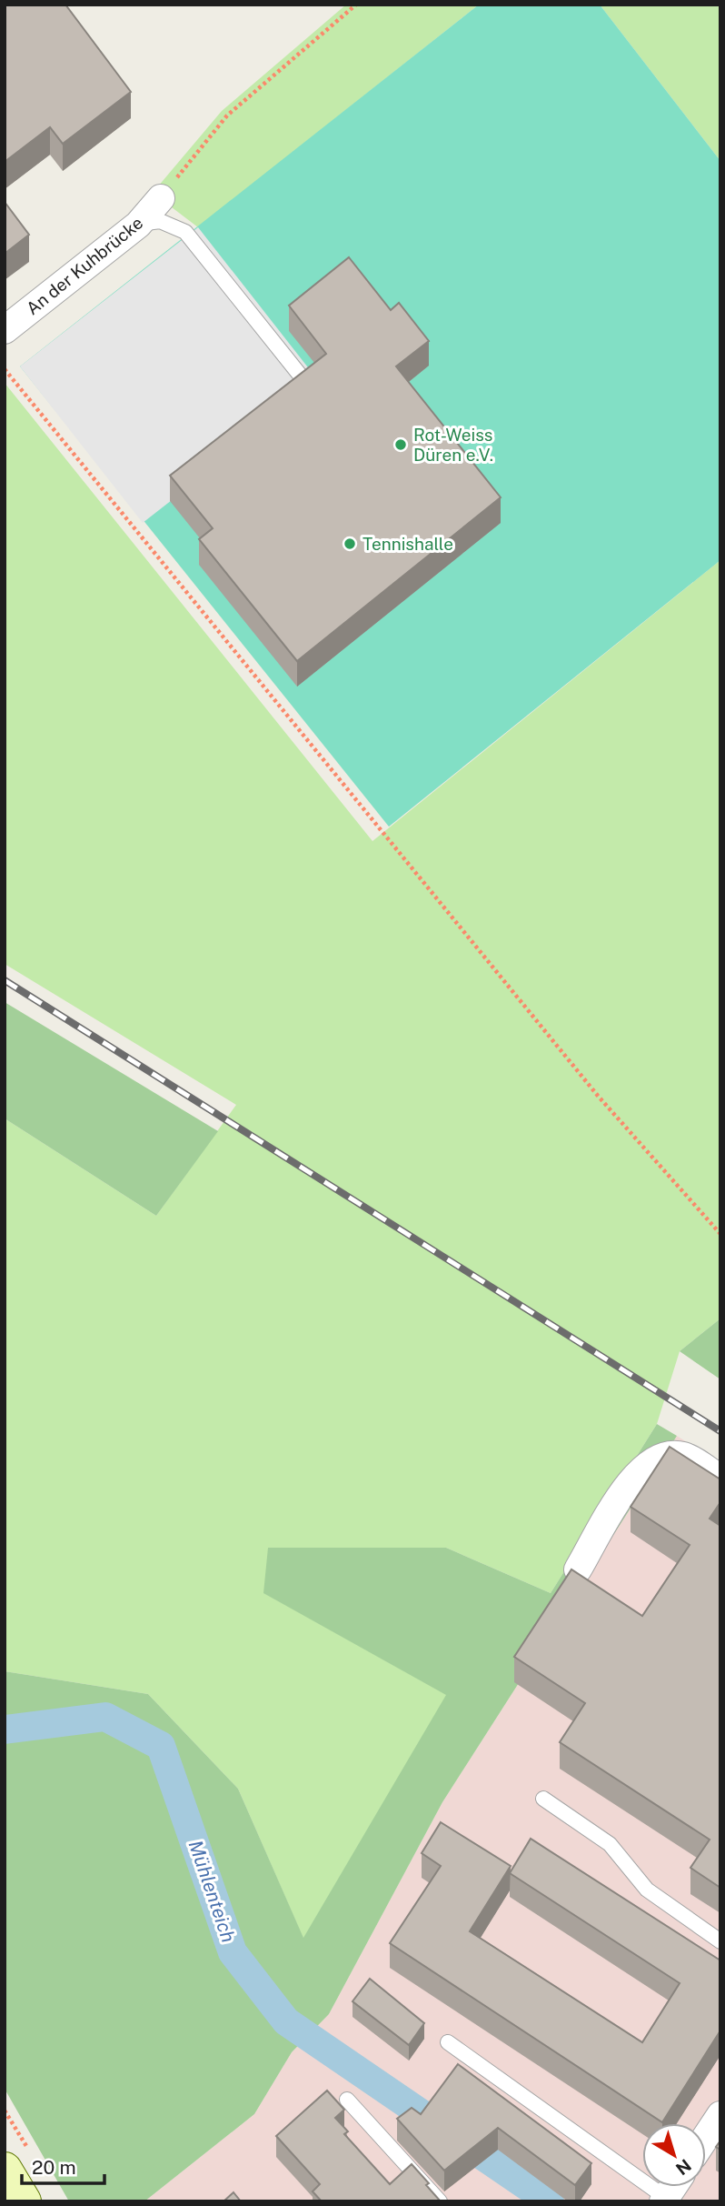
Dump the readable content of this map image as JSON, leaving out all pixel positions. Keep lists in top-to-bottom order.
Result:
{
  "streets": {
    "street": ["An der Kuhbrücke"]
  },
  "water": ["Mühlenteich"],
  "places": ["Rot-Weiss Düren e.V.", "Tennishalle"],
  "scale_bar": "20 m",
  "north": "bottom right"
}
